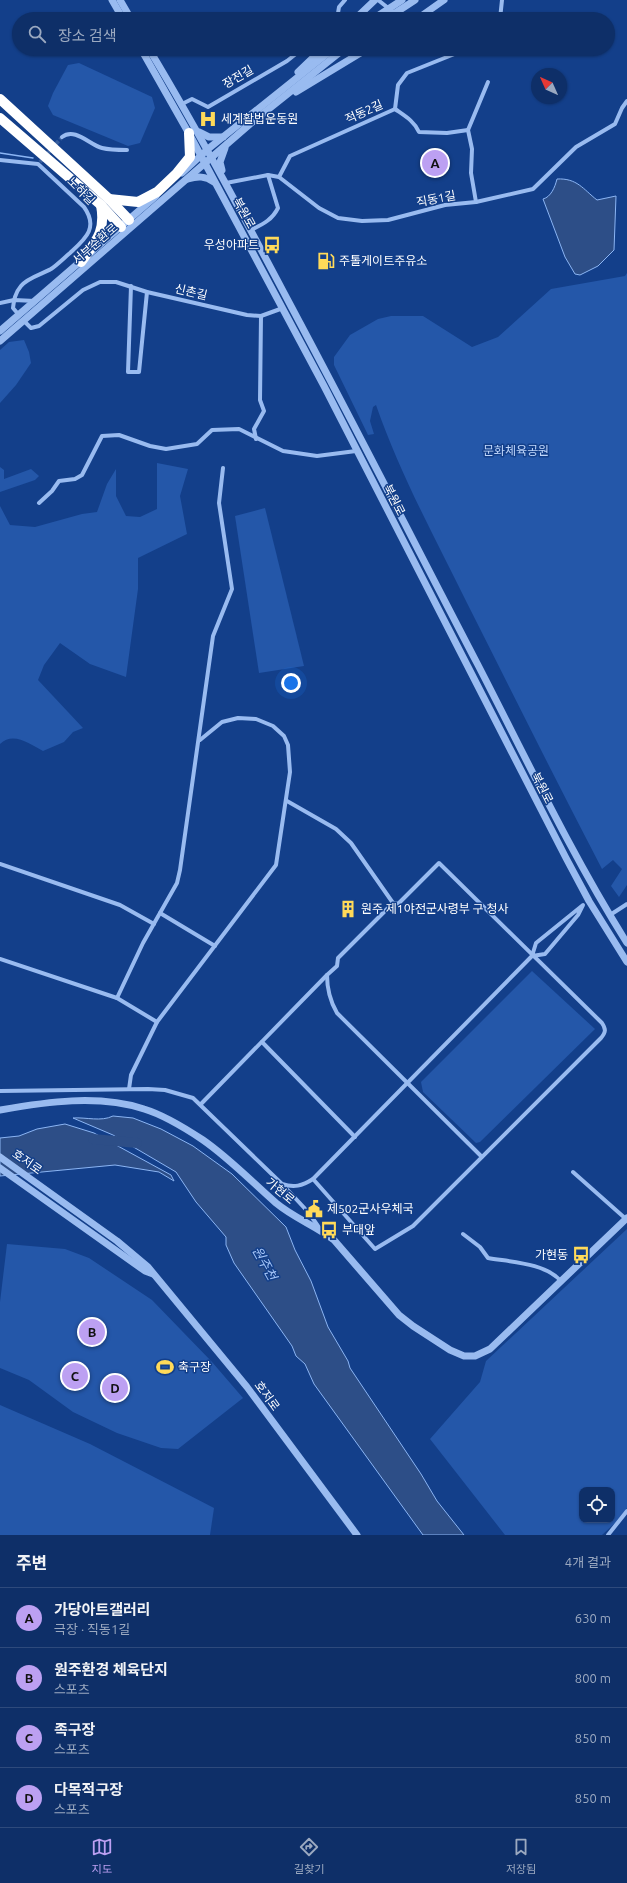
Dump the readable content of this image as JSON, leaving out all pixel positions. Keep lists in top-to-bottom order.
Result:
{
  "streets": {
    "street": [
      "장전길",
      "적동2길",
      "노하길",
      "직동1길",
      "북원로",
      "서부순환로",
      "신촌길",
      "호저로",
      "가현로"
    ]
  },
  "crossings": [
    ["장전길", "북원로"],
    ["적동2길", "직동1길"],
    ["직동1길", "북원로"],
    ["북원로", "서부순환로"],
    ["북원로", "신촌길"],
    ["서부순환로", "신촌길"]
  ],
  "water": ["원주천"],
  "parks": ["문화체육공원"],
  "places": {
    "hospital": ["세계활법운동원"],
    "bus stop": ["우성아파트", "부대앞", "가현동"],
    "fuel station": ["주톨게이트주유소"],
    "building": ["원주 제1야전군사령부 구 청사"],
    "public building": ["제502군사우체국"],
    "sports": ["축구장"]
  },
  "north": "top left",
  "page": {
    "search": "장소 검색",
    "pins": [
      "A",
      "B",
      "C",
      "D"
    ],
    "heading": ["주변", "4개 결과"],
    "list": [
      {
        "mark": "A",
        "name": "가당아트갤러리",
        "note": "극장 · 직동1길",
        "value": "630 m"
      },
      {
        "mark": "B",
        "name": "원주환경 체육단지",
        "note": "스포츠",
        "value": "800 m"
      },
      {
        "mark": "C",
        "name": "족구장",
        "note": "스포츠",
        "value": "850 m"
      },
      {
        "mark": "D",
        "name": "다목적구장",
        "note": "스포츠",
        "value": "850 m"
      }
    ],
    "nav": ["지도", "길찾기", "저장됨"]
  }
}
